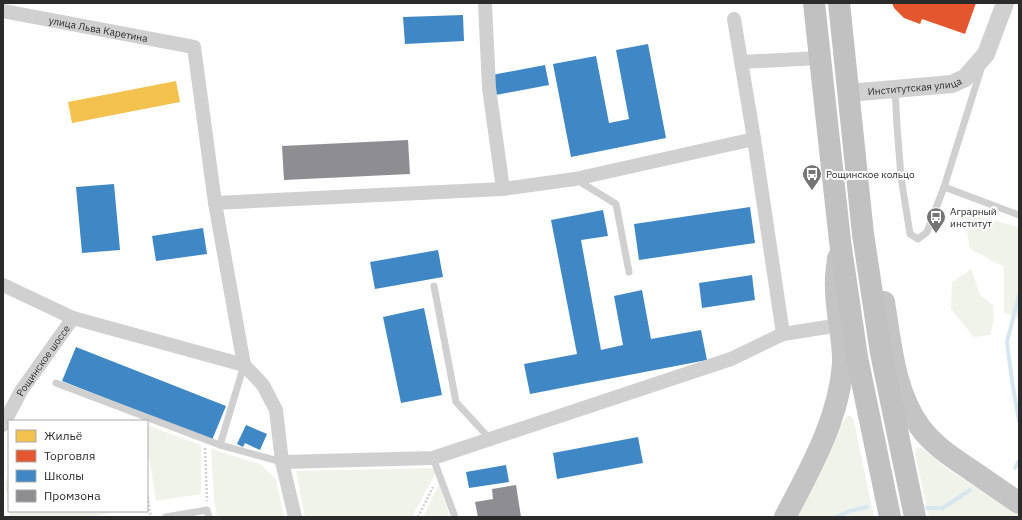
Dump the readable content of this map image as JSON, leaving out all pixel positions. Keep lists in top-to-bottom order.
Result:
{
  "streets": {
    "street": ["улица Льва Каретина", "Институтская улица", "Рощинское шоссе"]
  },
  "places": {
    "bus stop": ["Рощинское кольцо", "Аграрный институт"]
  },
  "legend": [
    "Жильё",
    "Торговля",
    "Школы",
    "Промзона"
  ]
}
